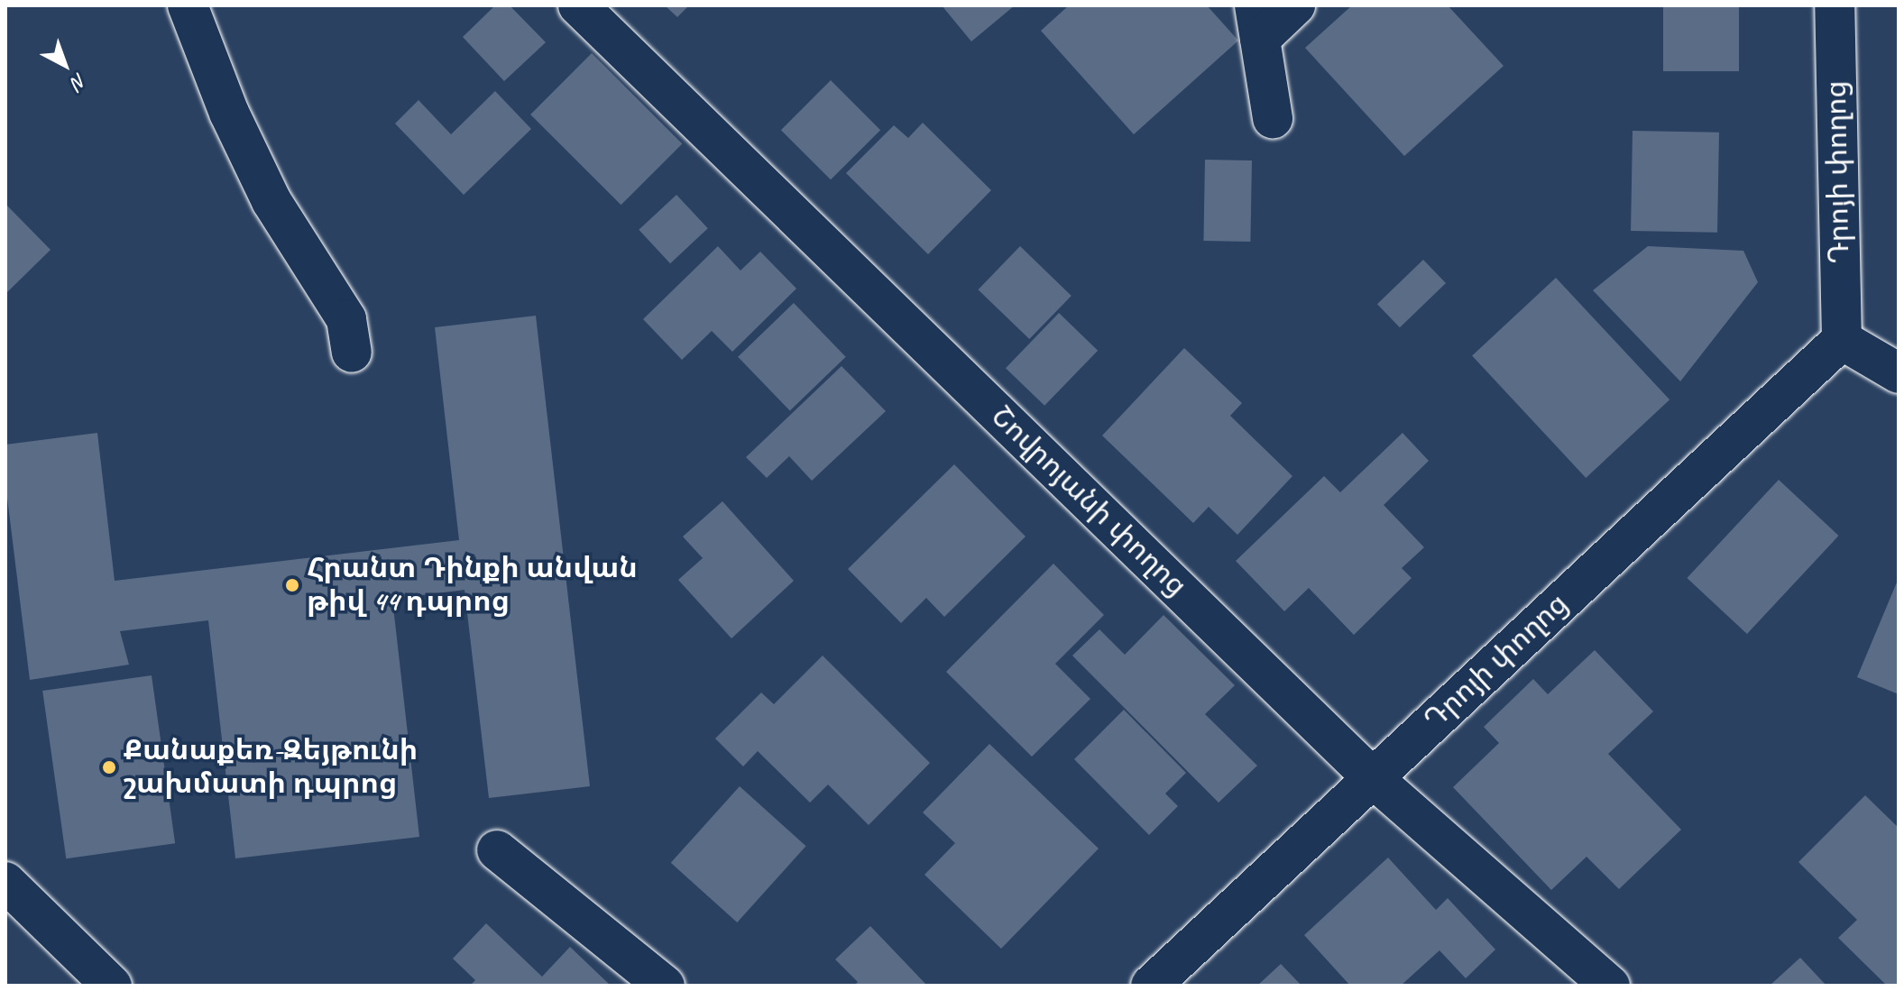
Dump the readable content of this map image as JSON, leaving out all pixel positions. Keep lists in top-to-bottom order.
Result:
{
  "streets": {
    "street": ["Դրոյի փողոց", "Շովրոյանի փողոց"]
  },
  "crossings": [
    ["Դրոյի փողոց", "Շովրոյանի փողոց"]
  ],
  "places": ["Հրանտ Դինքի անվան թիվ 44 դպրոց", "Քանաքեռ-Զեյթունի շախմատի դպրոց"],
  "north": "bottom right"
}
